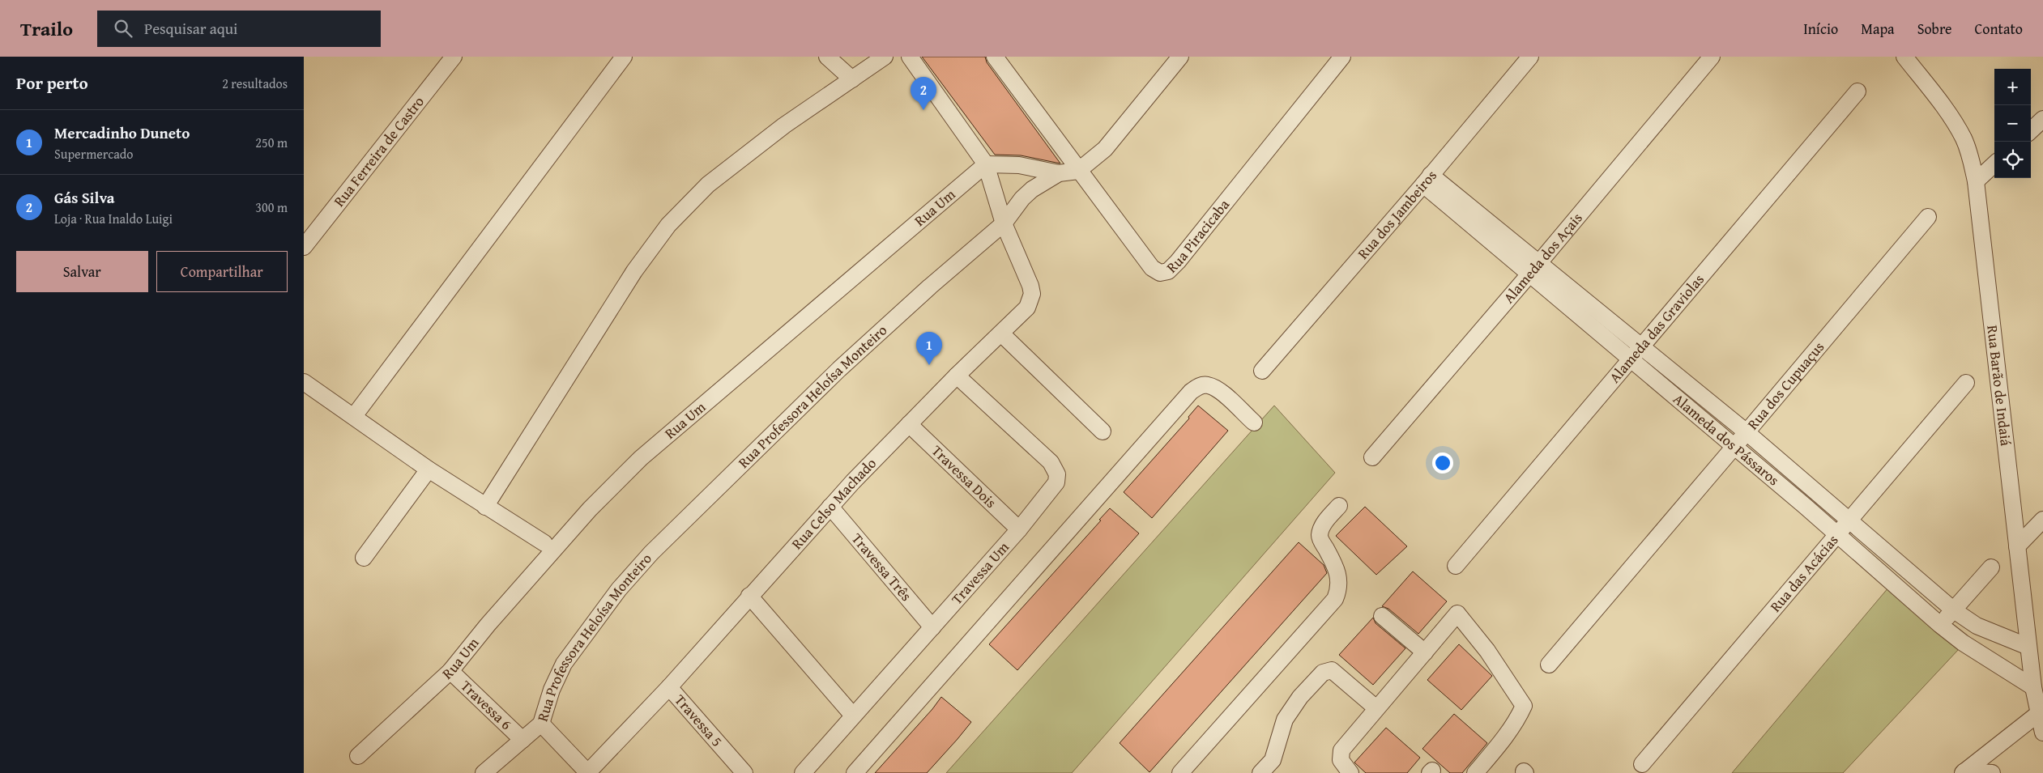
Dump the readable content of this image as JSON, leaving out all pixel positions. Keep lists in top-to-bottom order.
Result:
{
  "streets": {
    "street": [
      "Rua Ferreira de Castro",
      "Rua Um",
      "Rua dos Jambeiros",
      "Rua Piracicaba",
      "Alameda dos Açais",
      "Alameda das Graviolas",
      "Rua dos Cupuaçus",
      "Rua Barão de Indaiá",
      "Rua Professora Heloísa Monteiro",
      "Alameda dos Pássaros",
      "Travessa Dois",
      "Rua Celso Machado",
      "Travessa Três",
      "Travessa Um",
      "Rua das Acácias",
      "Travessa 6",
      "Travessa 5"
    ]
  },
  "crossings": [
    ["Rua Um", "Rua Celso Machado"],
    ["Rua Um", "Travessa 6"],
    ["Rua dos Jambeiros", "Alameda dos Pássaros"],
    ["Rua Piracicaba", "Rua Professora Heloísa Monteiro"],
    ["Alameda dos Açais", "Alameda dos Pássaros"],
    ["Alameda das Graviolas", "Alameda dos Pássaros"],
    ["Rua dos Cupuaçus", "Alameda dos Pássaros"],
    ["Rua Barão de Indaiá", "Alameda dos Pássaros"],
    ["Rua Professora Heloísa Monteiro", "Rua Celso Machado"],
    ["Rua Professora Heloísa Monteiro", "Travessa 6"],
    ["Alameda dos Pássaros", "Rua das Acácias"],
    ["Travessa Dois", "Rua Celso Machado"],
    ["Travessa Dois", "Travessa Um"],
    ["Rua Celso Machado", "Travessa Três"],
    ["Rua Celso Machado", "Travessa Um"],
    ["Rua Celso Machado", "Travessa 5"],
    ["Travessa Três", "Travessa Um"]
  ],
  "page": {
    "header": "Trailo",
    "search": "Pesquisar aqui",
    "nav": [
      "Início",
      "Mapa",
      "Sobre",
      "Contato"
    ],
    "heading": ["Por perto", "2 resultados"],
    "map_buttons": ["+", "−"],
    "pins": ["2", "1"],
    "list": [
      {
        "mark": "1",
        "name": "Mercadinho Duneto",
        "note": "Supermercado",
        "value": "250 m"
      },
      {
        "mark": "2",
        "name": "Gás Silva",
        "note": "Loja · Rua Inaldo Luigi",
        "value": "300 m"
      }
    ],
    "buttons": ["Salvar", "Compartilhar"]
  }
}
